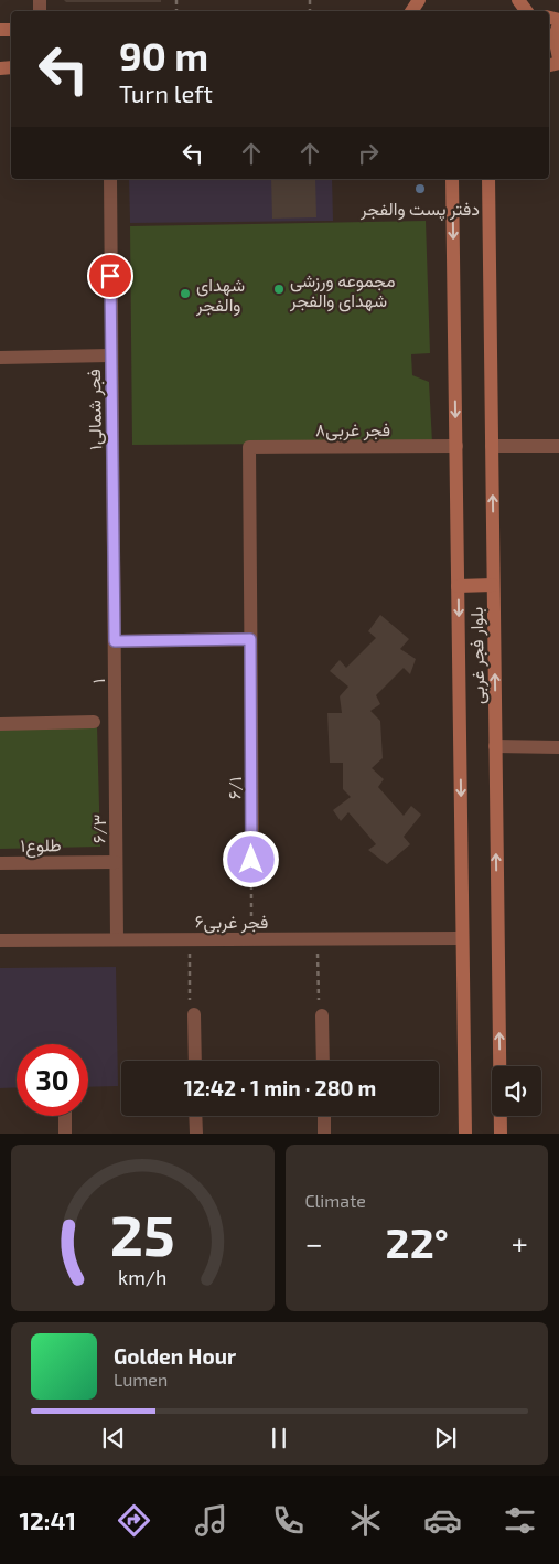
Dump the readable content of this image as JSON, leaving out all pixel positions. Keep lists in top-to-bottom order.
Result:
{
  "streets": {
    "main road": ["بلوار فجر غربی"],
    "street": [
      "فجر شمالی۱",
      "فجر غربی۸",
      "۱",
      "۶/۱",
      "۶/۳",
      "طلوع۱",
      "فجر غربی۶"
    ]
  },
  "crossings": [
    ["فجر شمالی۱", "۱"],
    ["فجر غربی۸", "بلوار فجر غربی"],
    ["فجر غربی۸", "۶/۱"],
    ["بلوار فجر غربی", "فجر غربی۶"],
    ["۱", "۶/۳"],
    ["۶/۳", "طلوع۱"],
    ["۶/۳", "فجر غربی۶"]
  ],
  "places": ["دفتر پست والفجر", "مجموعه ورزشی شهدای والفجر", "شهدای والفجر"],
  "page": {
    "turn": ["90 m", "Turn left"],
    "limit": "30",
    "trip": "12:42 · 1 min · 280 m",
    "tile": "Climate",
    "heat": ["−", "22°", "+"],
    "song": ["Golden Hour", "Lumen"],
    "tabs": "12:41",
    "gauge": ["25", "km/h"]
  }
}
